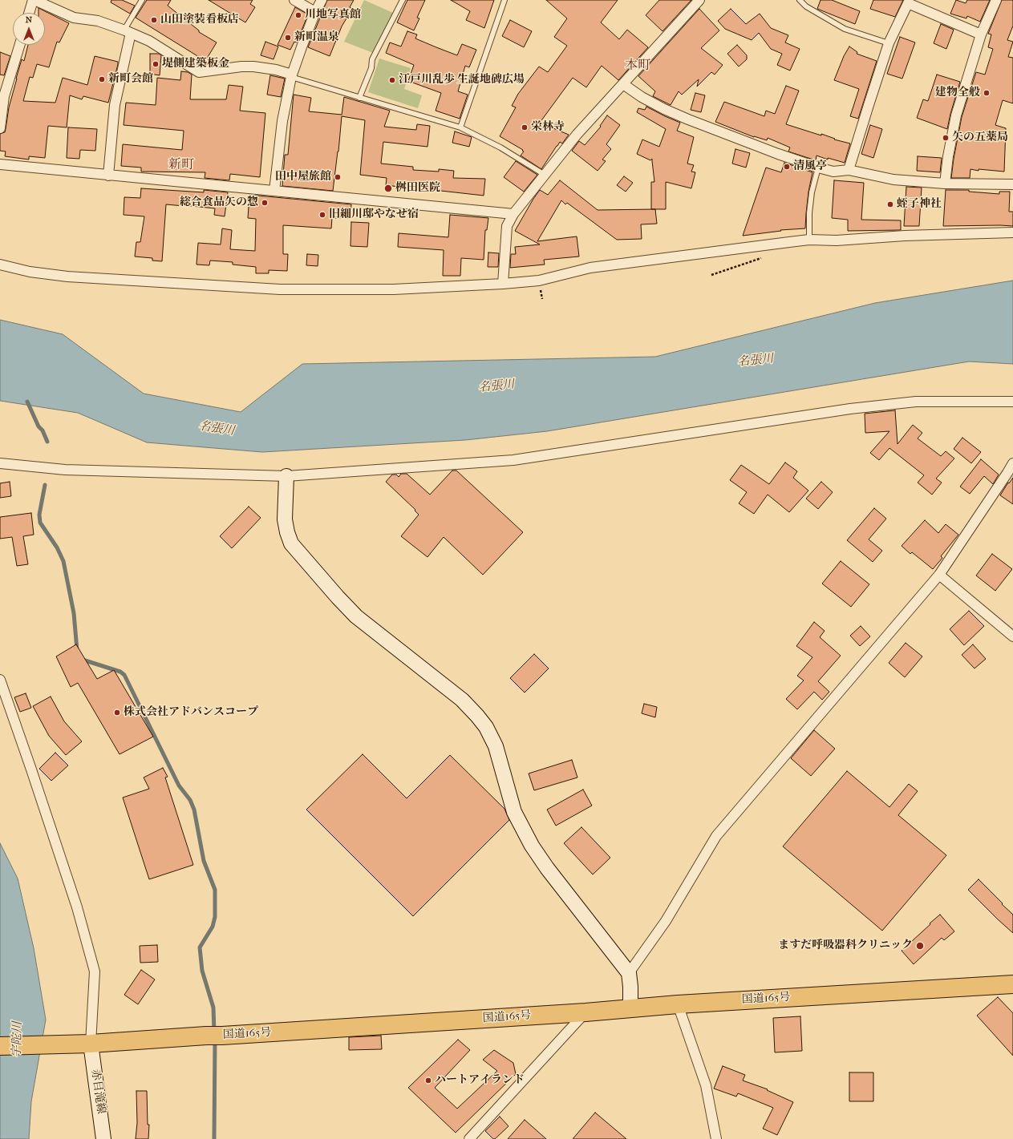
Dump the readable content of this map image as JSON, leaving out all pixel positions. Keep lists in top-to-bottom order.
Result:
{
  "streets": {
    "highway": ["国道165号"],
    "street": ["赤目滝線"]
  },
  "crossings": [
    ["国道165号", "赤目滝線"]
  ],
  "districts": ["本町", "新町"],
  "water": ["名張川", "宇陀川"],
  "places": [
    "川地写真館",
    "山田塗装看板店",
    "新町温泉",
    "堤側建築板金",
    "新町会館",
    "江戸川乱歩 生誕地碑広場",
    "建物全般",
    "栄林寺",
    "矢の五薬局",
    "清風亭",
    "田中屋旅館",
    "桝田医院",
    "総合食品矢の惣",
    "蛭子神社",
    "旧細川邸やなせ宿",
    "株式会社アドバンスコープ",
    "ますだ呼吸器科クリニック",
    "ハートアイランド"
  ],
  "north": "top"
}
